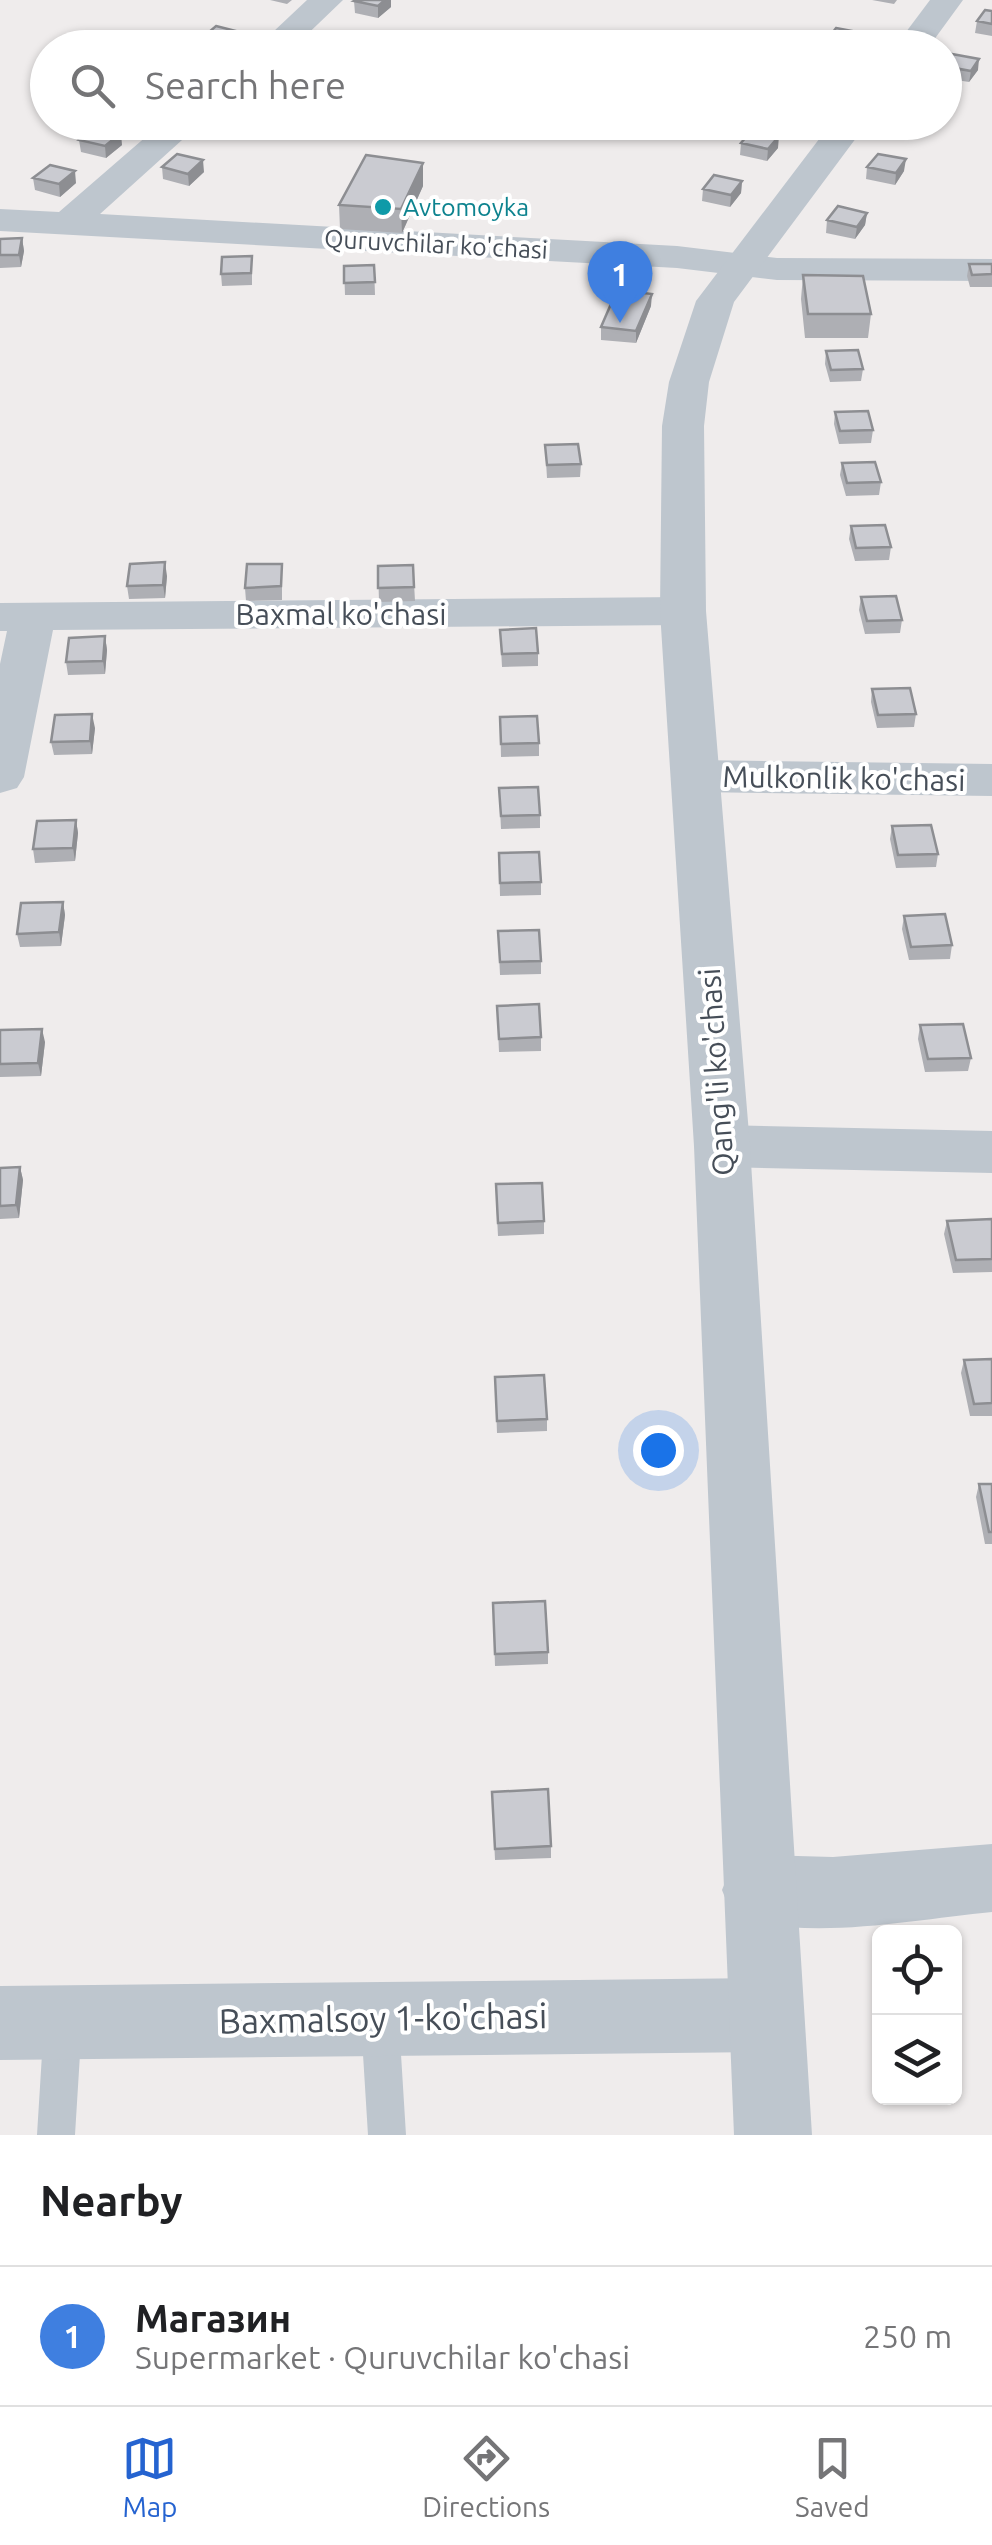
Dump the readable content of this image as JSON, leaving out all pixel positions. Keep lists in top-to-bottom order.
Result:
{
  "streets": {
    "street": [
      "Quruvchilar ko'chasi",
      "Baхmal ko'chasi",
      "Mulkonlik ko'chasi",
      "Qang'li ko'chasi",
      "Baxmalsoy 1-ko'chasi"
    ]
  },
  "crossings": [
    ["Quruvchilar ko'chasi", "Qang'li ko'chasi"],
    ["Baхmal ko'chasi", "Qang'li ko'chasi"],
    ["Mulkonlik ko'chasi", "Qang'li ko'chasi"],
    ["Qang'li ko'chasi", "Baxmalsoy 1-ko'chasi"]
  ],
  "places": ["Avtomoyka"],
  "page": {
    "search": "Search here",
    "pins": "1",
    "heading": "Nearby",
    "list": [
      {
        "mark": "1",
        "name": "Магазин",
        "note": "Supermarket · Quruvchilar ko'chasi",
        "value": "250 m"
      }
    ],
    "nav": ["Map", "Directions", "Saved"]
  }
}
